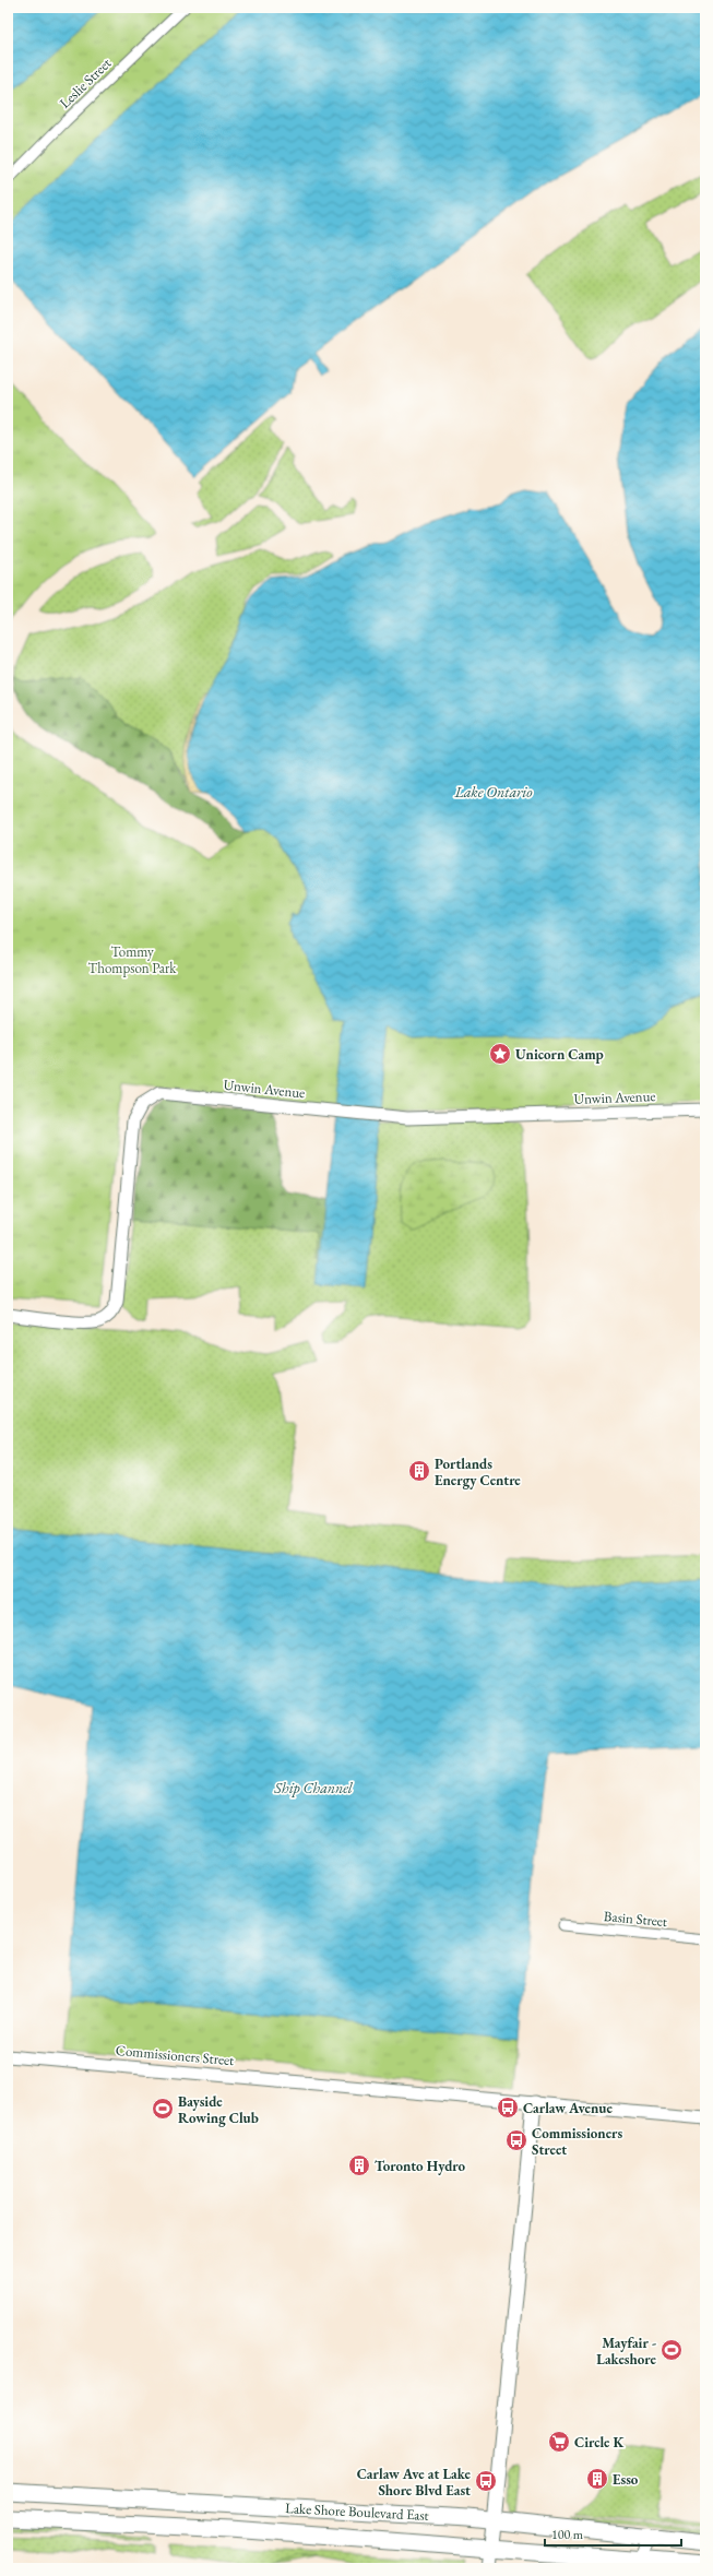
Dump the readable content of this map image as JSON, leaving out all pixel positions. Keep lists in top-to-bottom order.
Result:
{
  "streets": {
    "highway": ["Lake Shore Boulevard East"],
    "street": [
      "Leslie Street",
      "Unwin Avenue",
      "Basin Street",
      "Commissioners Street"
    ]
  },
  "water": ["Lake Ontario", "Ship Channel"],
  "parks": ["Tommy Thompson Park"],
  "places": {
    "place": ["Unicorn Camp"],
    "building": ["Portlands Energy Centre", "Toronto Hydro", "Esso"],
    "bus stop": ["Carlaw Avenue", "Commissioners Street", "Carlaw Ave at Lake Shore Blvd East"],
    "sports": ["Bayside Rowing Club", "Mayfair - Lakeshore"],
    "supermarket": ["Circle K"]
  },
  "scale_bar": "100 m"
}
